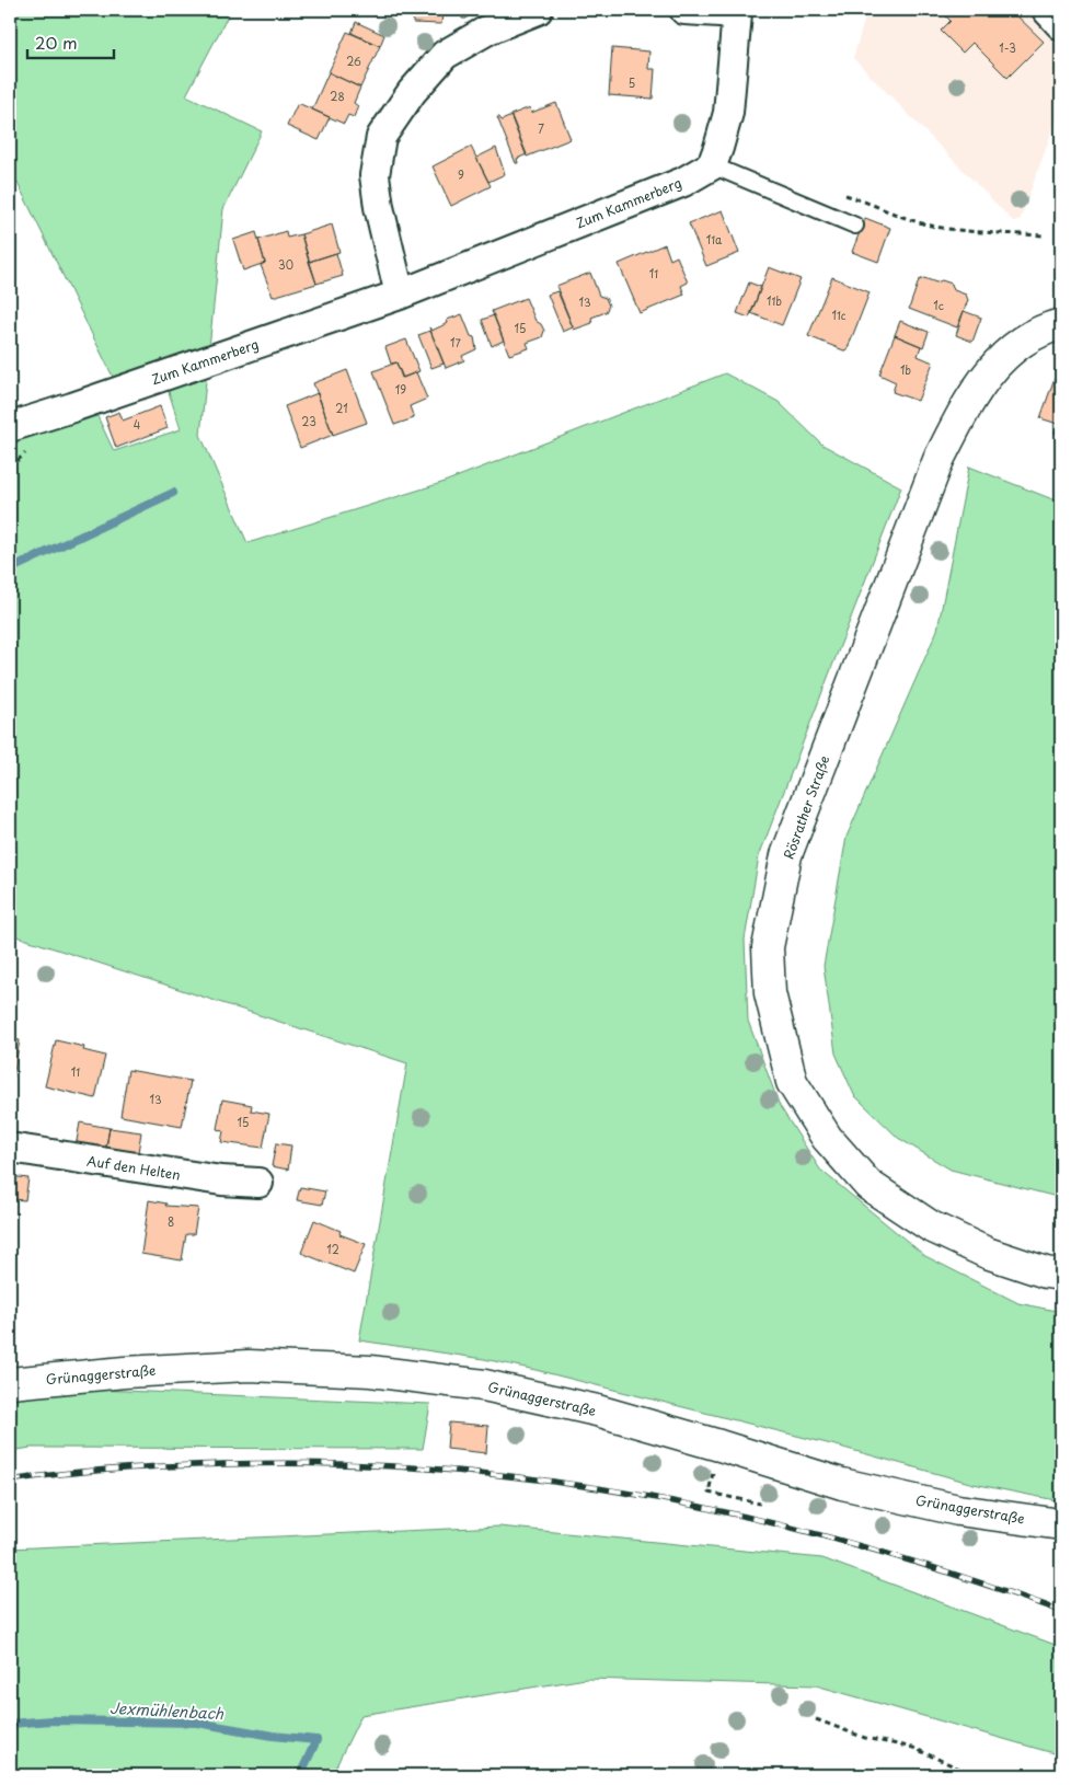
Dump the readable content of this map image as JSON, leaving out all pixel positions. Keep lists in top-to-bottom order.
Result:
{
  "streets": {
    "street": [
      "Zum Kammerberg",
      "Rösrather Straße",
      "Auf den Helten",
      "Grünaggerstraße"
    ]
  },
  "water": ["Jexmühlenbach"],
  "house_numbers": [
    "1-3",
    "26",
    "5",
    "28",
    "7",
    "9",
    "11a",
    "30",
    "11",
    "11b",
    "13",
    "1c",
    "11c",
    "15",
    "17",
    "1b",
    "19",
    "21",
    "23",
    "4",
    "11",
    "13",
    "15",
    "8",
    "12"
  ],
  "scale_bar": "20 m"
}
